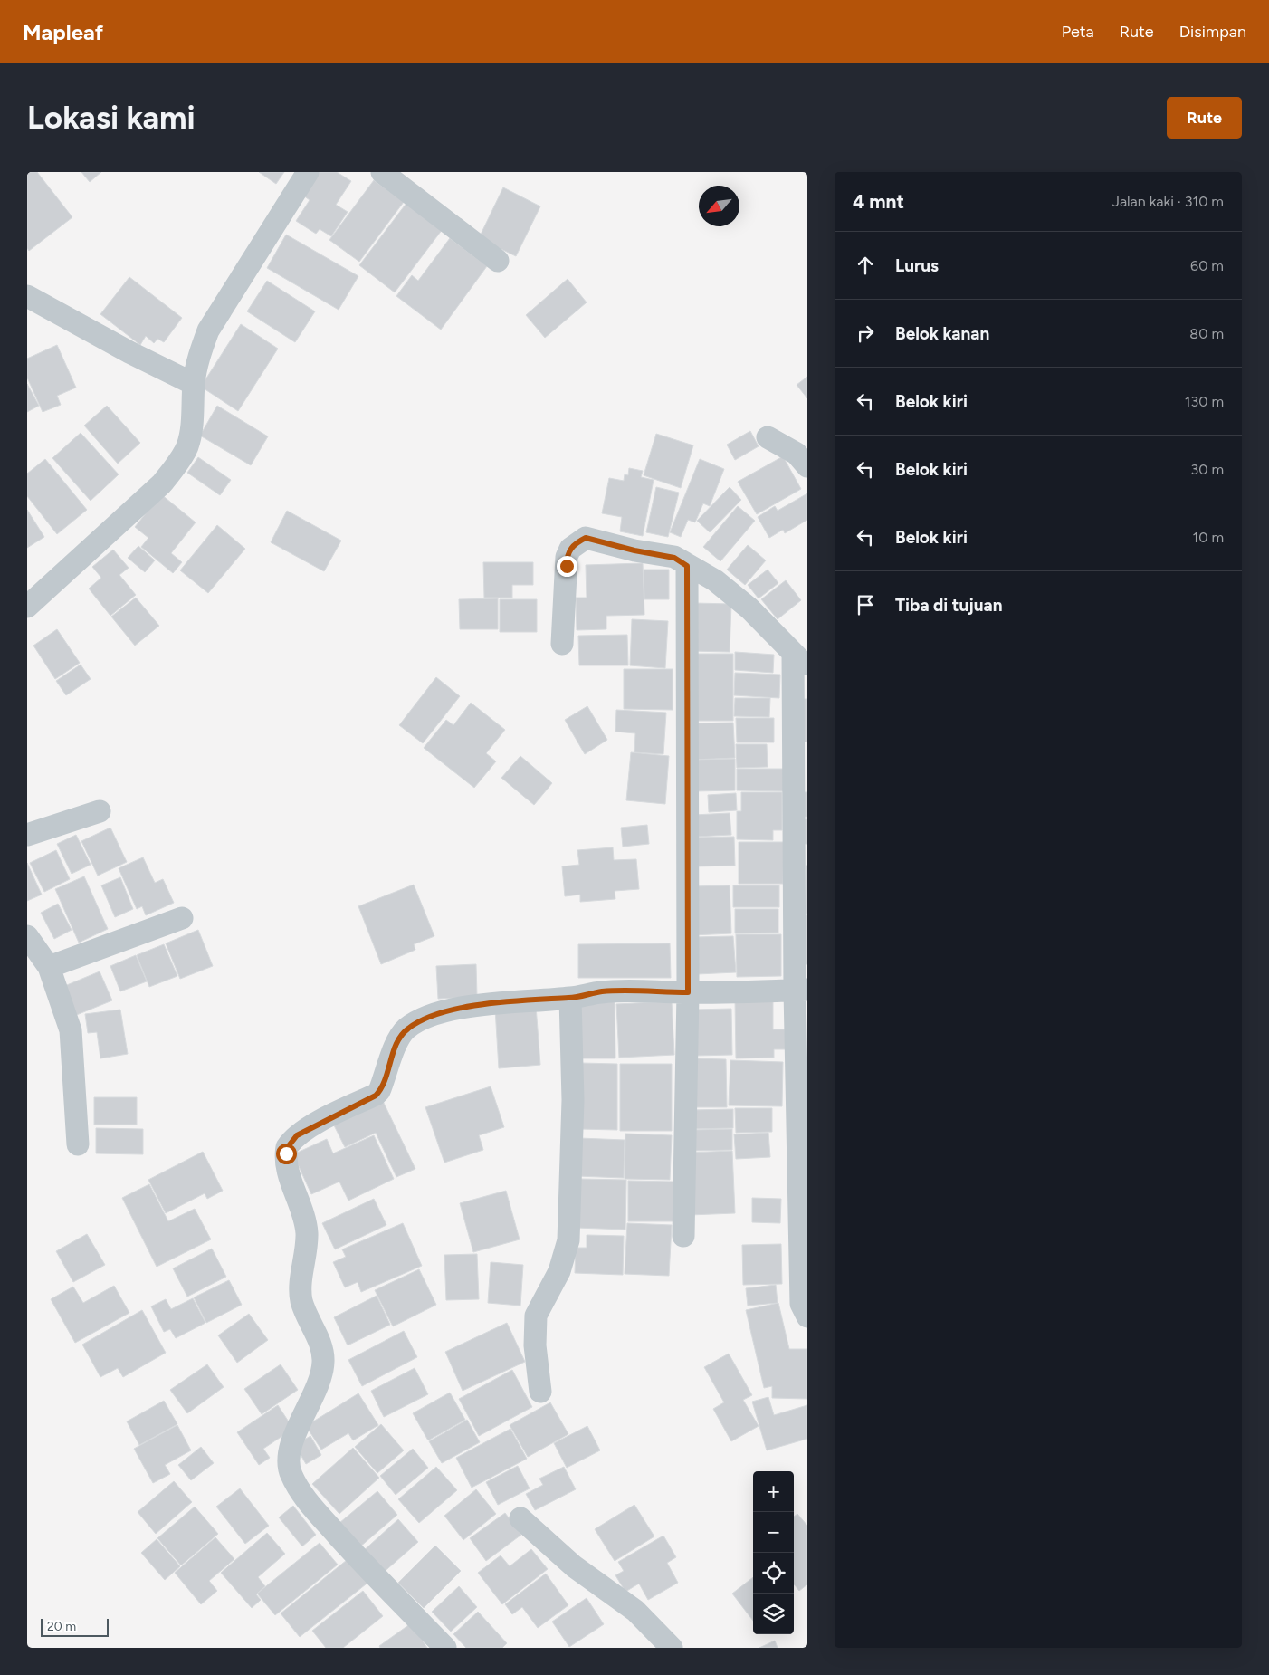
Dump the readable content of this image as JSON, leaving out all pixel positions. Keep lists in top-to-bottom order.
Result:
{
  "scale_bar": "20 m",
  "north": "bottom left",
  "page": {
    "header": "Mapleaf",
    "nav": ["Peta", "Rute", "Disimpan"],
    "buttons": "Rute",
    "title": "Lokasi kami",
    "heading": ["4 mnt", "Jalan kaki · 310 m"],
    "list": [
      ["Lurus", "60 m"],
      ["Belok kanan", "80 m"],
      ["Belok kiri", "130 m"],
      ["Belok kiri", "30 m"],
      ["Belok kiri", "10 m"],
      "Tiba di tujuan"
    ],
    "map_buttons": ["+", "−"],
    "scale": "20 m"
  }
}
